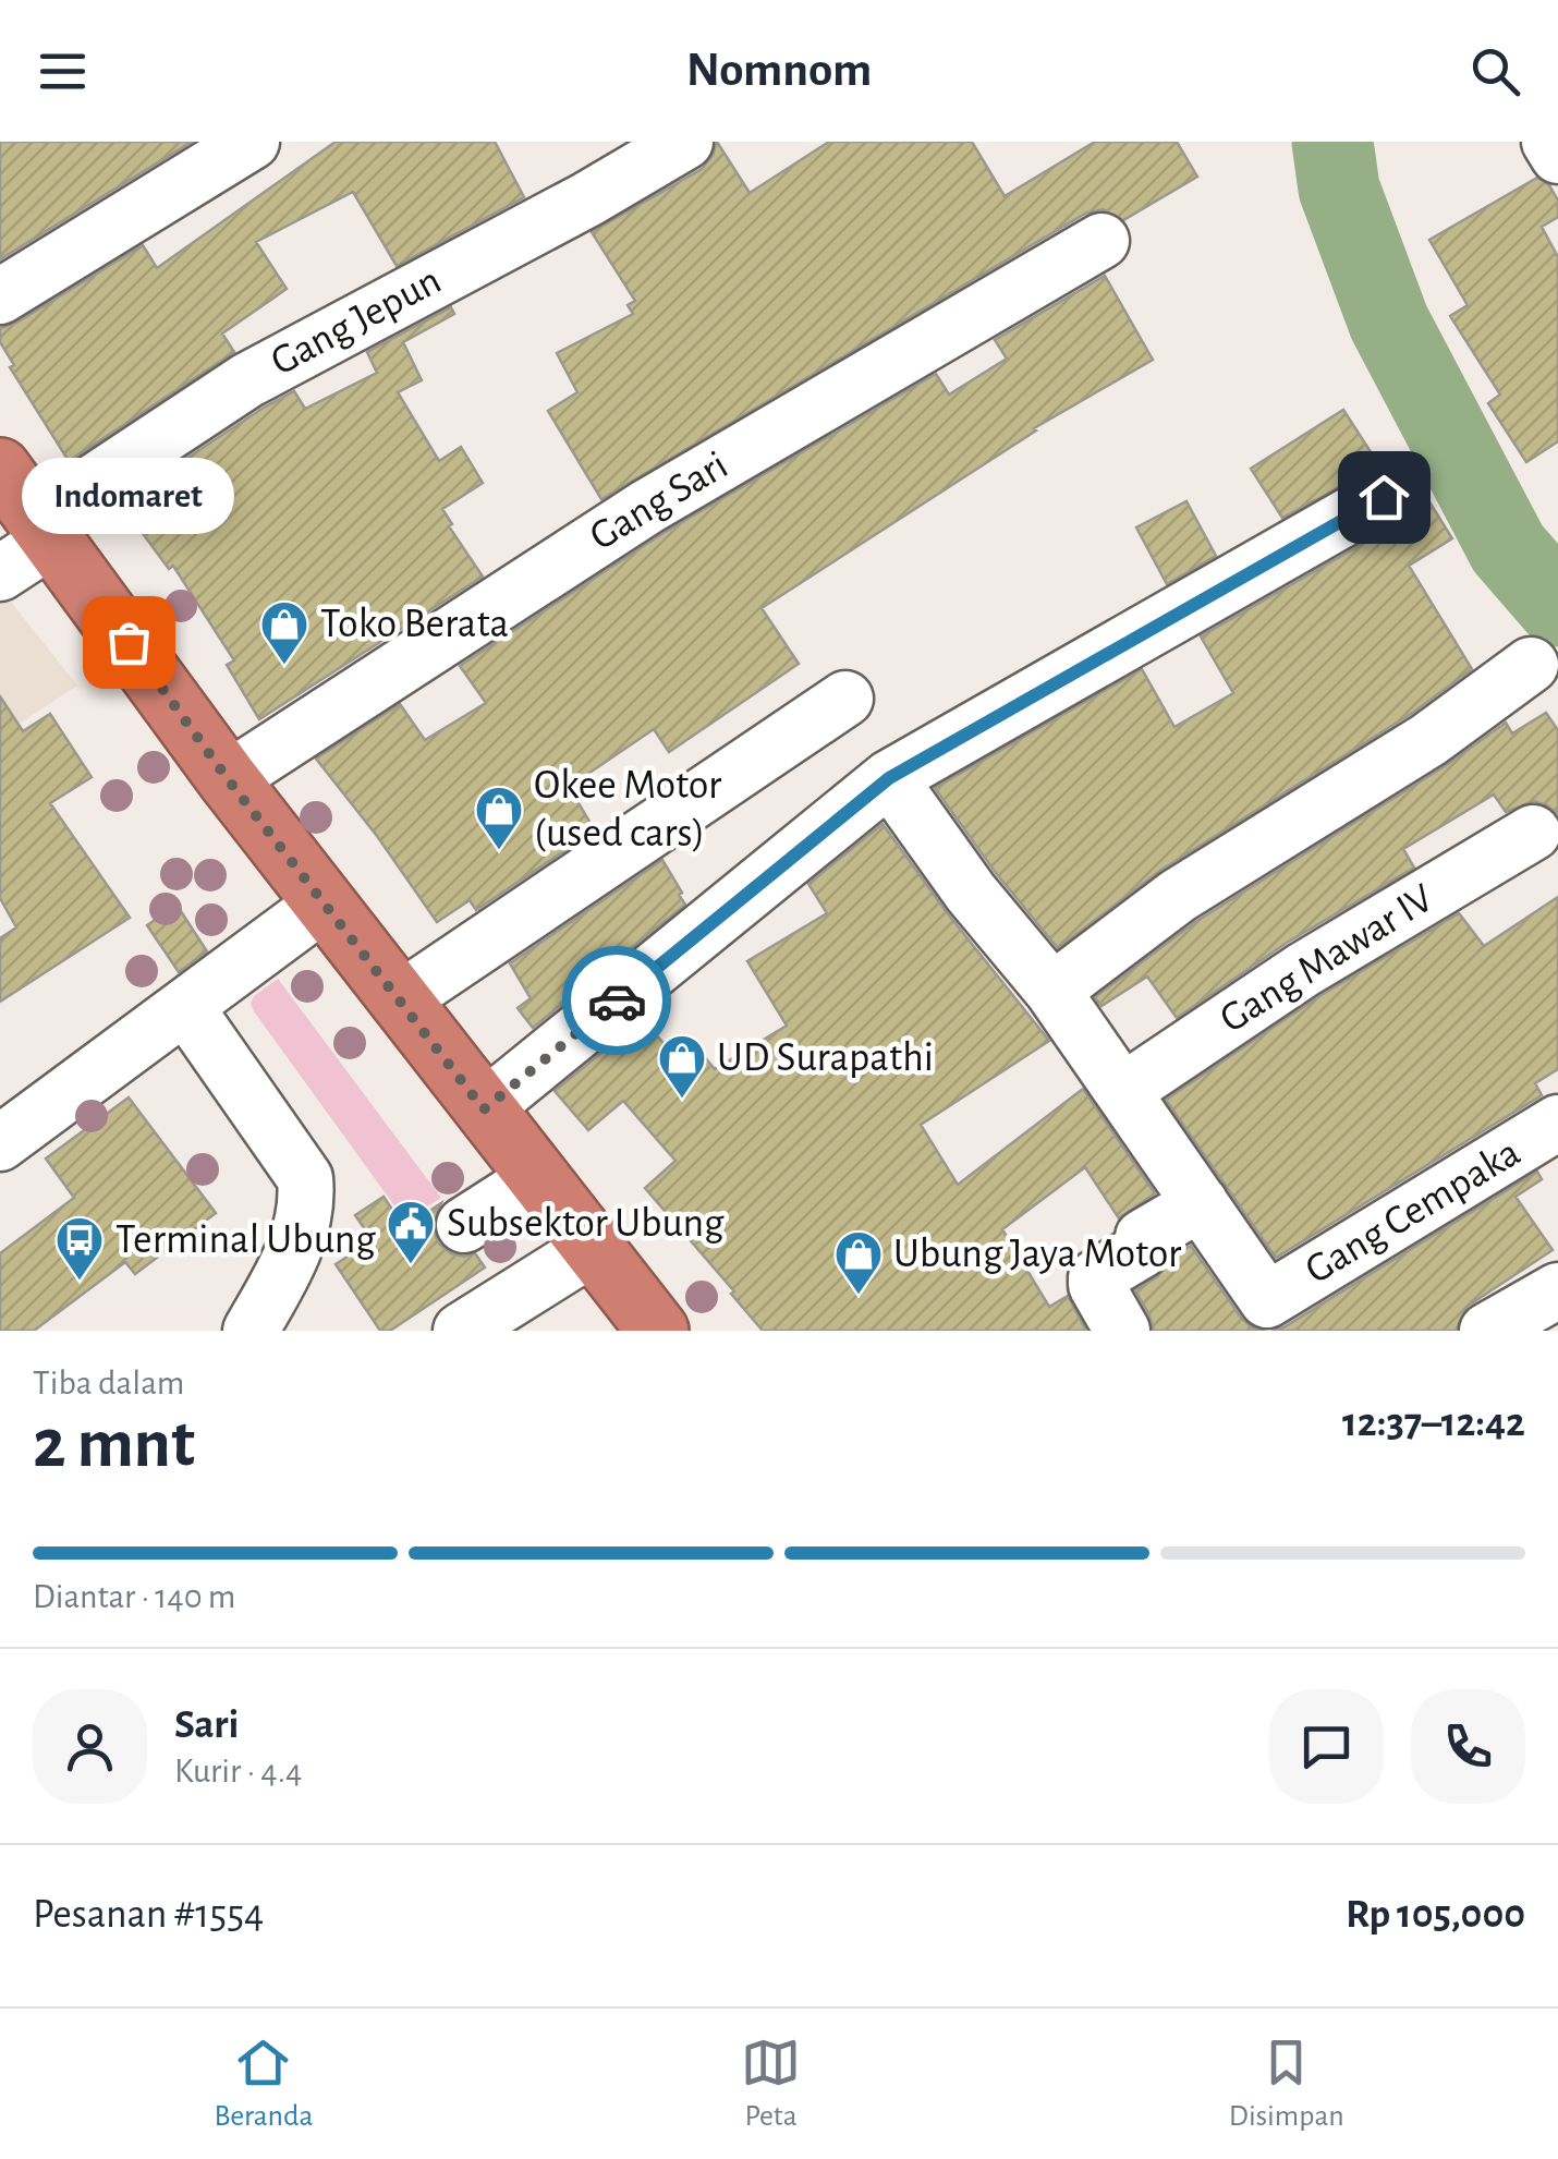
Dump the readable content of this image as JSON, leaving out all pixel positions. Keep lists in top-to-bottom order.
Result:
{
  "streets": {
    "street": [
      "Gang Jepun",
      "Gang Sari",
      "Gang Mawar IV",
      "Gang Cempaka"
    ]
  },
  "places": {
    "other": ["Indomaret"],
    "shop": [
      "Toko Berata",
      "Okee Motor (used cars)",
      "UD Surapathi",
      "Ubung Jaya Motor"
    ],
    "public building": ["Subsektor Ubung"],
    "bus stop": ["Terminal Ubung"]
  },
  "page": {
    "header": "Nomnom",
    "bubble": "Indomaret",
    "heading": ["2 mnt", "Tiba dalam", "12:37–12:42"],
    "panel": [
      "Sari",
      "Kurir · 4.4",
      "Pesanan #1554",
      "Rp 105,000"
    ],
    "bar": "Diantar · 140 m",
    "tabs": ["Beranda", "Peta", "Disimpan"]
  }
}
